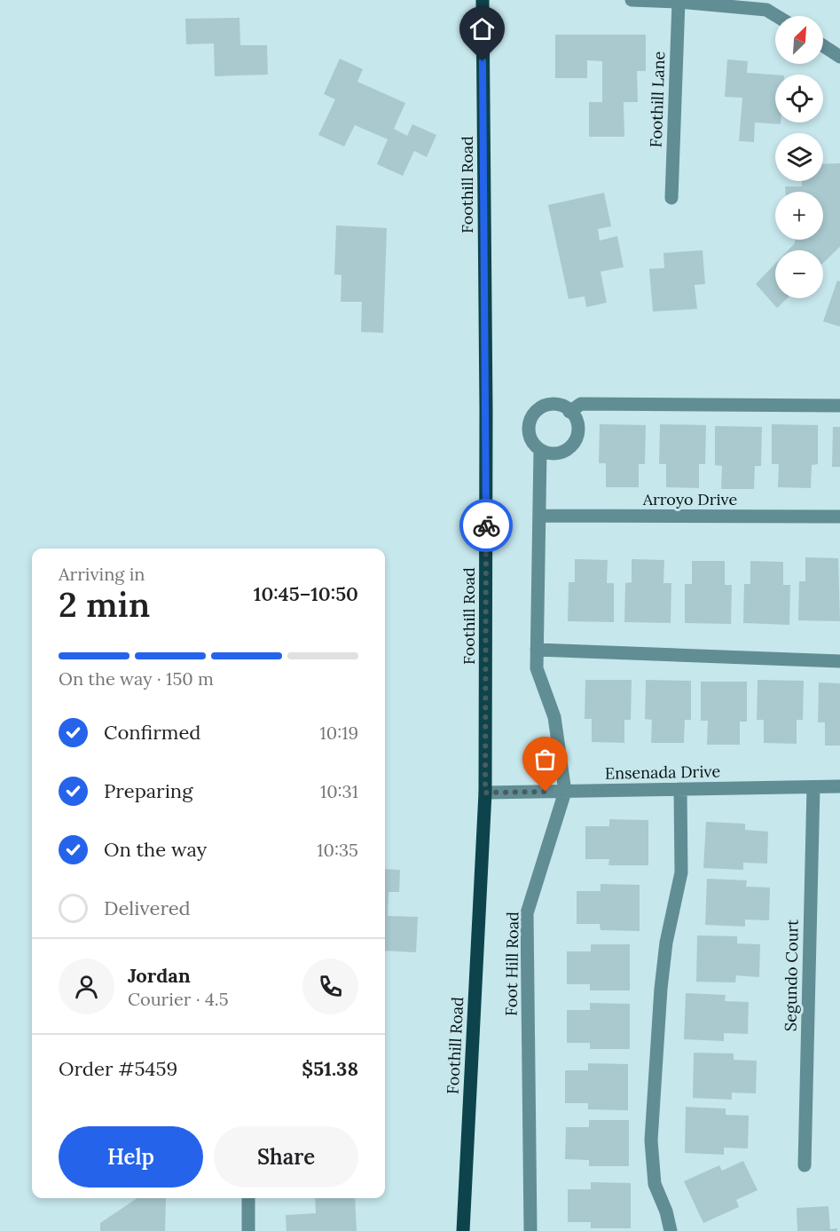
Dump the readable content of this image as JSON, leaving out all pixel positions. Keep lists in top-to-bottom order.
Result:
{
  "streets": {
    "main road": ["Foothill Road"],
    "street": [
      "Foothill Lane",
      "Arroyo Drive",
      "Ensenada Drive",
      "Foot Hill Road",
      "Segundo Court"
    ]
  },
  "crossings": [
    ["Foothill Road", "Ensenada Drive"],
    ["Arroyo Drive", "Foot Hill Road"],
    ["Ensenada Drive", "Foot Hill Road"],
    ["Ensenada Drive", "Segundo Court"]
  ],
  "north": "top right",
  "page": {
    "map_buttons": ["+", "−"],
    "heading": ["2 min", "Arriving in", "10:45–10:50"],
    "panel": [
      "Jordan",
      "Courier · 4.5",
      "Order #5459",
      "$51.38"
    ],
    "bar": "On the way · 150 m",
    "list": [
      ["Confirmed", "10:19"],
      ["Preparing", "10:31"],
      ["On the way", "10:35"],
      "Delivered"
    ],
    "buttons": ["Help", "Share"]
  }
}
